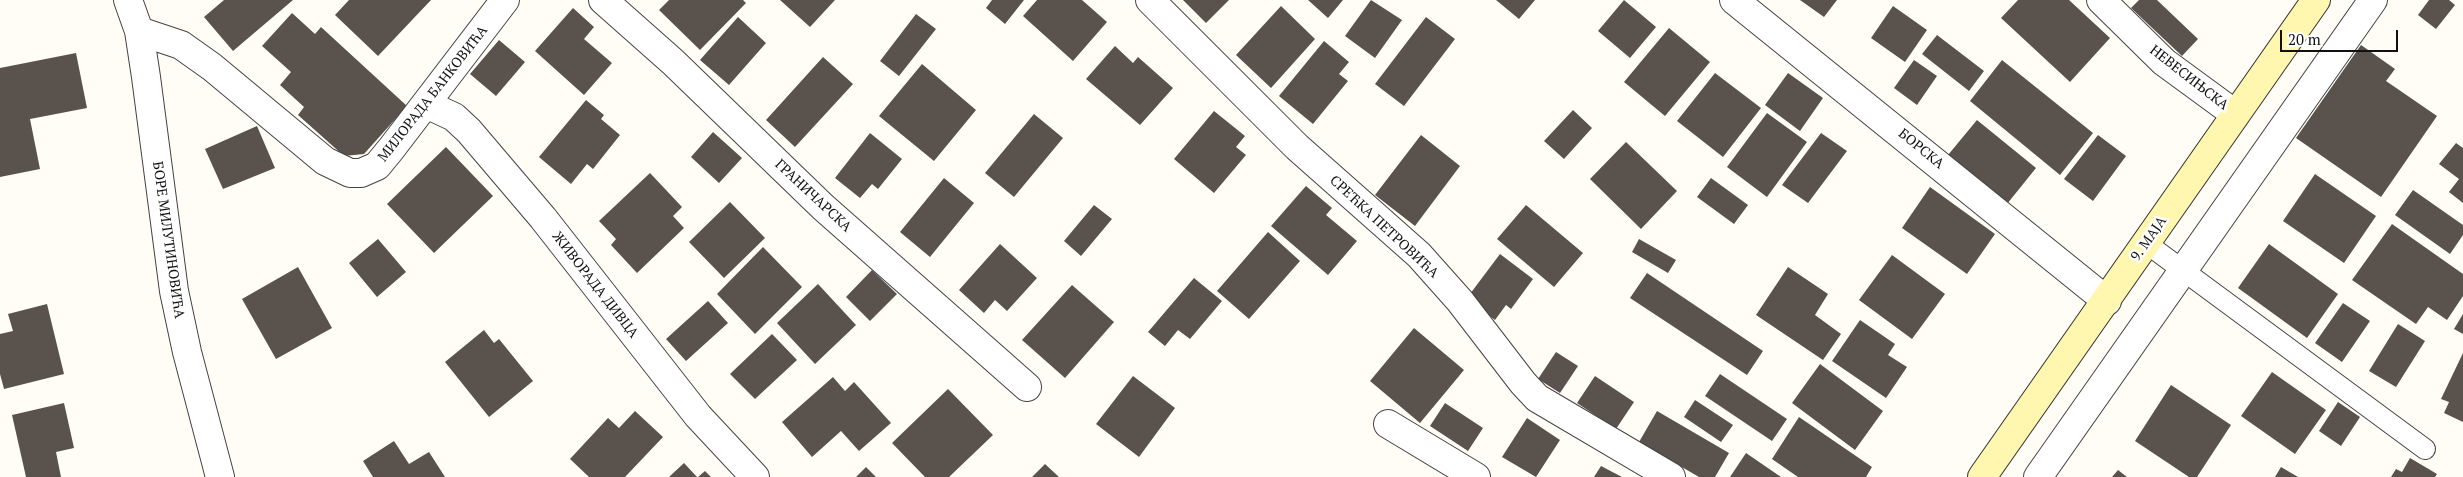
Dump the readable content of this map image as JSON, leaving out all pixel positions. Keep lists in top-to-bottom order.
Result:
{
  "streets": {
    "main road": ["9. МАЈА"],
    "street": [
      "НЕВЕСИЊСКА",
      "МИЛОРАДА БАНКОВИЋА",
      "БОРСКА",
      "ГРАНИЧАРСКА",
      "СРЕЋКА ПЕТРОВИЋА",
      "БОРЕ МИЛУТИНОВИЋА",
      "ЖИВОРАДА ДИВЦА"
    ]
  },
  "crossings": [
    ["НЕВЕСИЊСКА", "9. МАЈА"],
    ["МИЛОРАДА БАНКОВИЋА", "БОРЕ МИЛУТИНОВИЋА"],
    ["МИЛОРАДА БАНКОВИЋА", "ЖИВОРАДА ДИВЦА"],
    ["БОРСКА", "9. МАЈА"]
  ],
  "scale_bar": "20 m"
}
